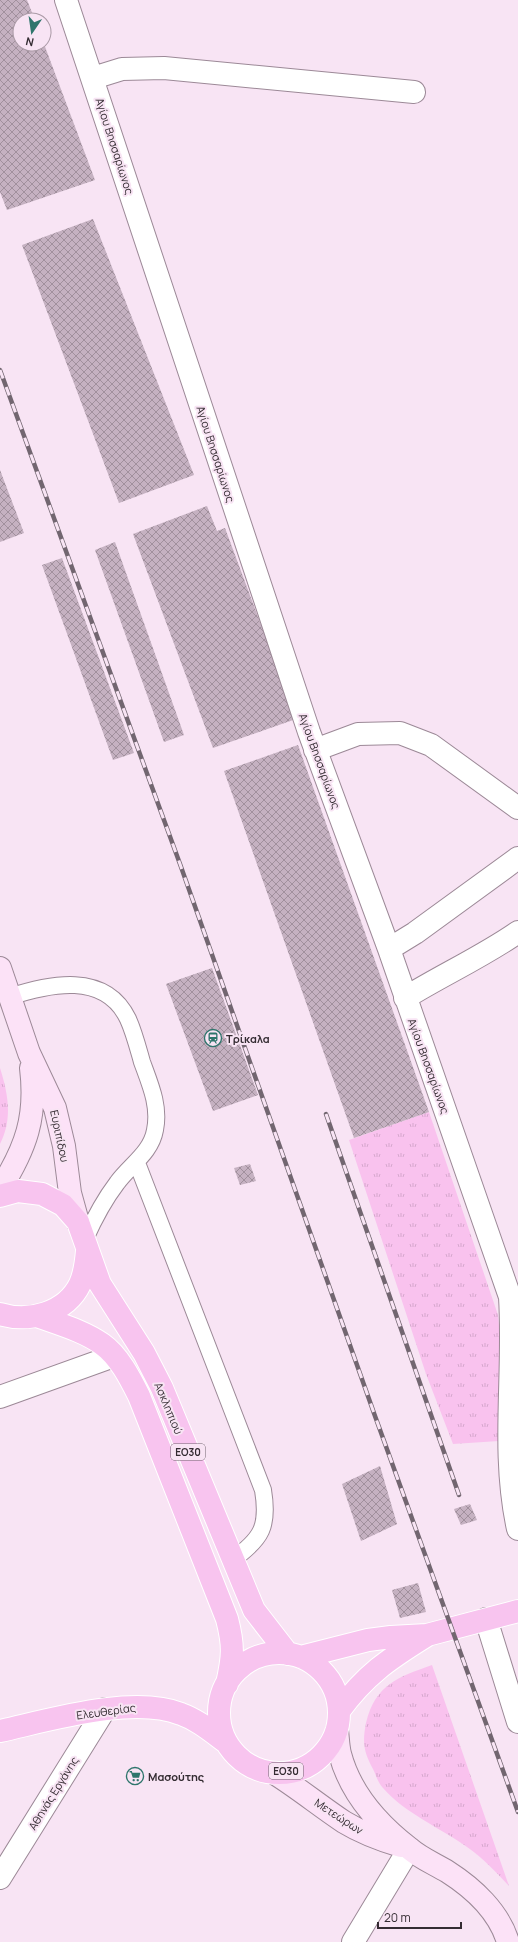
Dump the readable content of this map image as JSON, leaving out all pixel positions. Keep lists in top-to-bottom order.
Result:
{
  "streets": {
    "main road": [
      "Ευριπίδου",
      "Ασκληπιού",
      "ΕΟ30",
      "Ελευθερίας",
      "Μετεώρων"
    ],
    "street": ["Αγίου Βησσαρίωνος", "Αθηνάς Εργάνης"]
  },
  "crossings": [
    ["Ευριπίδου", "Ασκληπιού"],
    ["Ασκληπιού", "ΕΟ30"],
    ["Ασκληπιού", "Ελευθερίας"],
    ["Ασκληπιού", "Μετεώρων"],
    ["ΕΟ30", "Ελευθερίας"],
    ["ΕΟ30", "Μετεώρων"],
    ["Ελευθερίας", "Αθηνάς Εργάνης"],
    ["Ελευθερίας", "Μετεώρων"]
  ],
  "places": {
    "station": ["Τρίκαλα"],
    "supermarket": ["Μασούτης"]
  },
  "scale_bar": "20 m",
  "north": "bottom"
}
